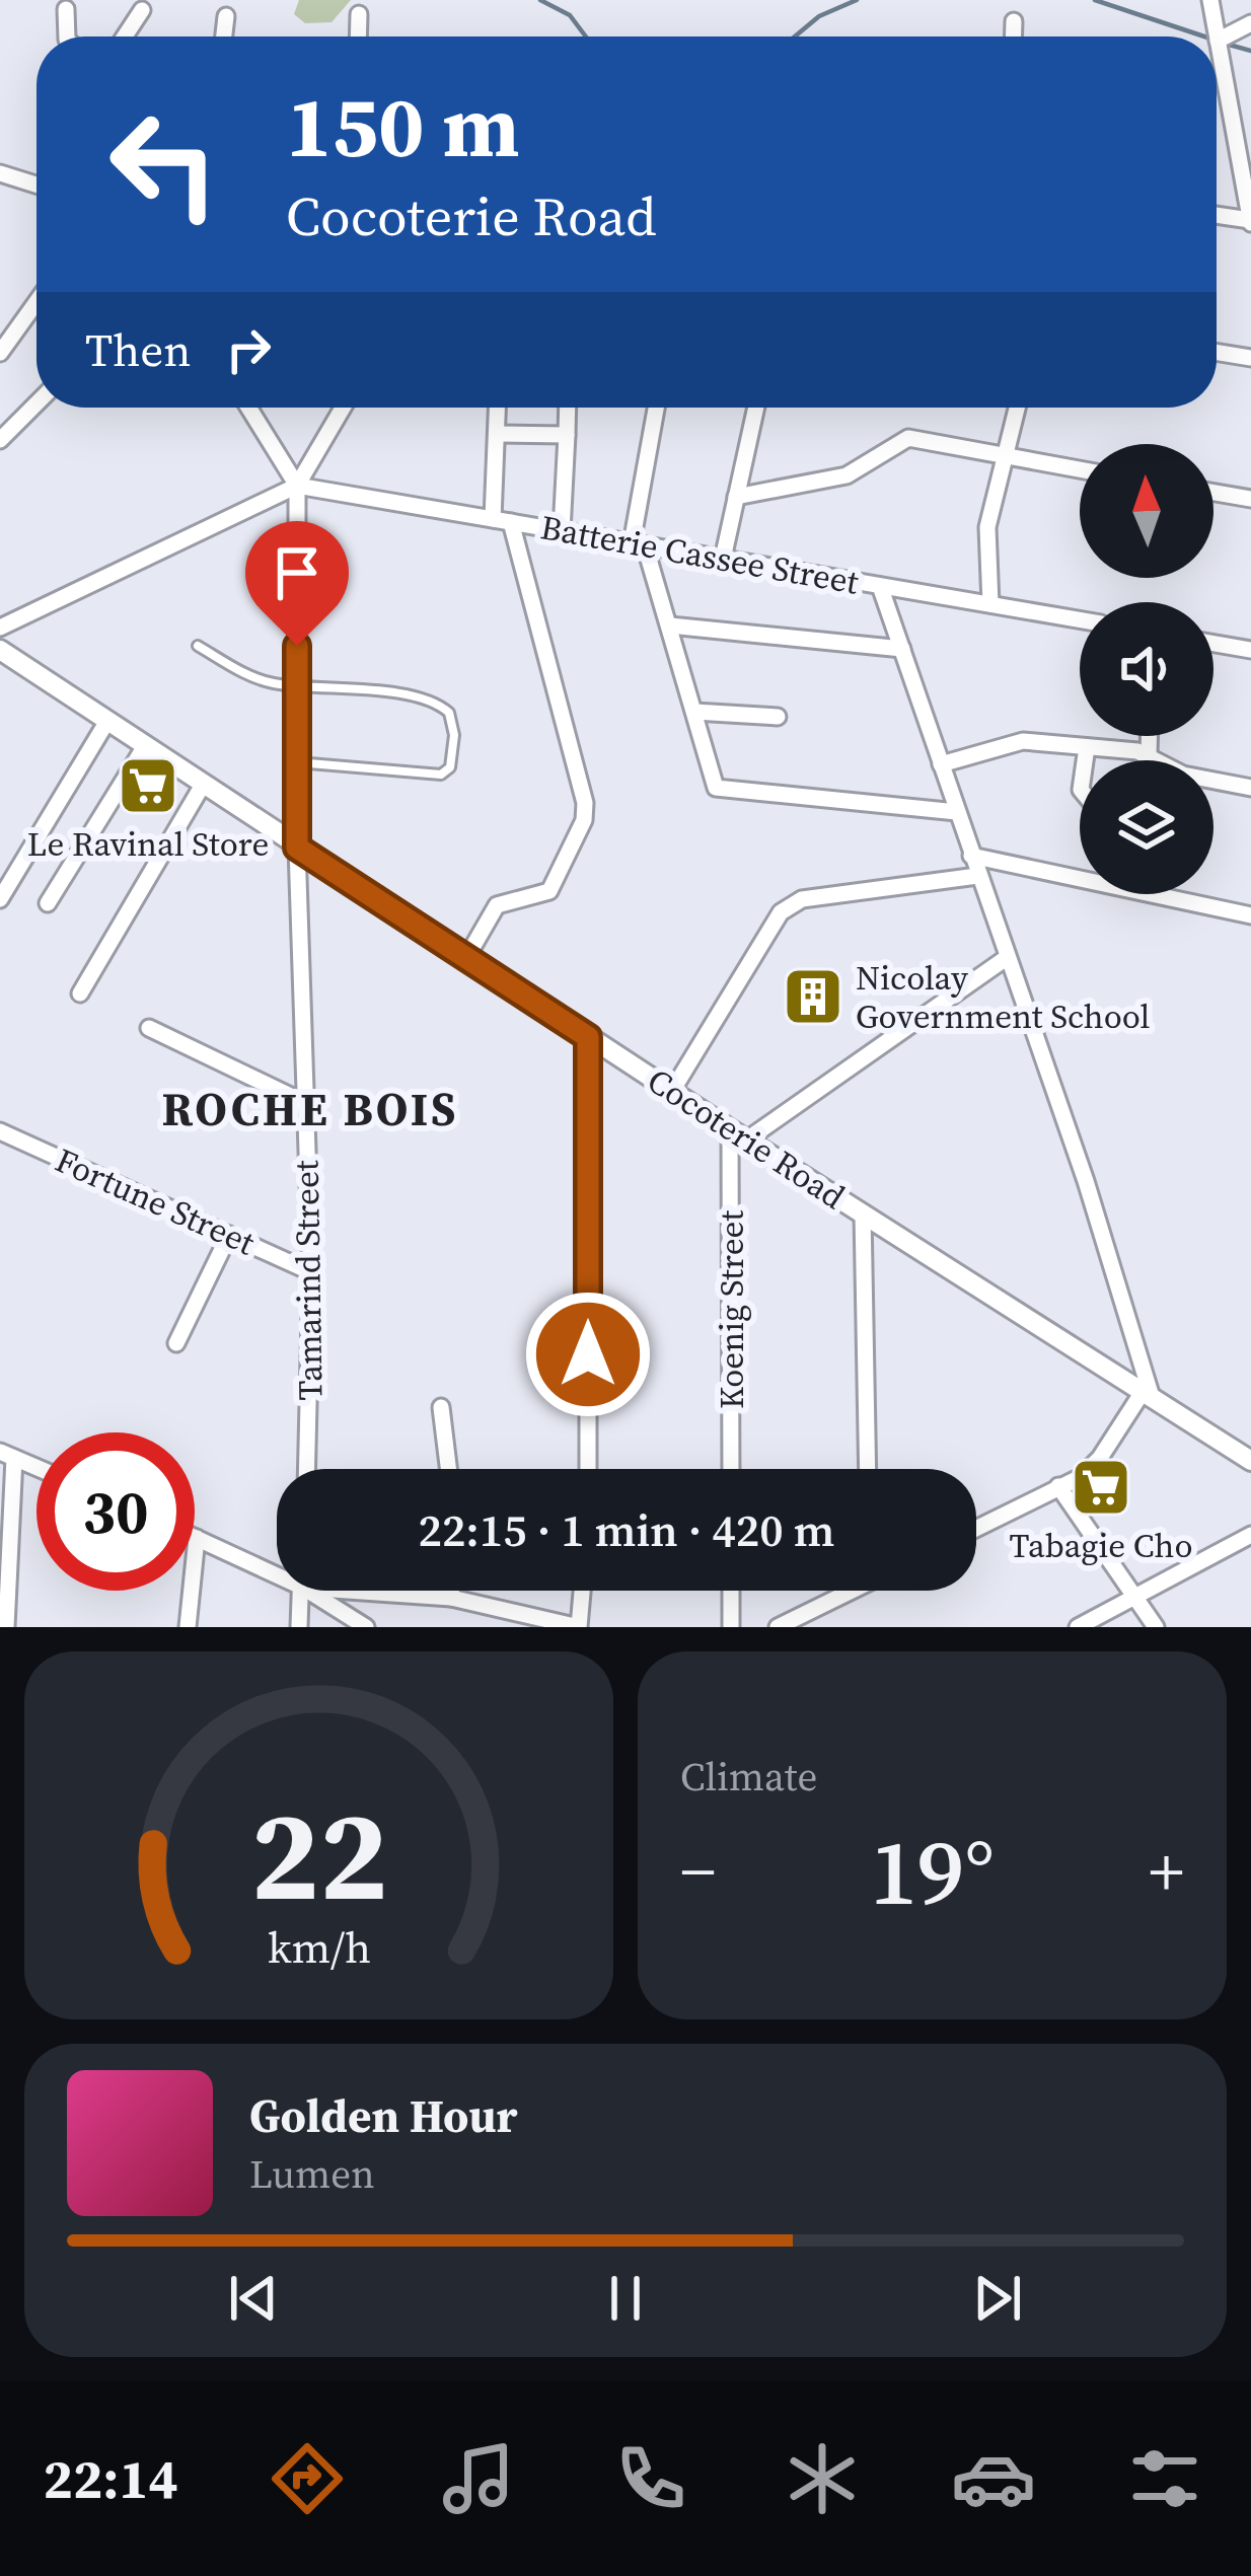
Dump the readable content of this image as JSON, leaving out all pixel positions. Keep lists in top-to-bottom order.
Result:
{
  "streets": {
    "street": [
      "Batterie Cassee Street",
      "Cocoterie Road",
      "Fortune Street",
      "Tamarind Street",
      "Koenig Street"
    ]
  },
  "crossings": [
    ["Batterie Cassee Street", "Tamarind Street"],
    ["Cocoterie Road", "Tamarind Street"],
    ["Cocoterie Road", "Koenig Street"],
    ["Fortune Street", "Tamarind Street"]
  ],
  "districts": ["ROCHE BOIS"],
  "places": {
    "supermarket": ["Le Ravinal Store", "Tabagie Cho"],
    "building": ["Nicolay Government School"]
  },
  "north": "top",
  "page": {
    "turn": ["150 m", "Cocoterie Road"],
    "then": "Then",
    "limit": "30",
    "trip": "22:15 · 1 min · 420 m",
    "tile": "Climate",
    "heat": ["−", "19°", "+"],
    "song": ["Golden Hour", "Lumen"],
    "tabs": "22:14",
    "gauge": ["22", "km/h"]
  }
}
